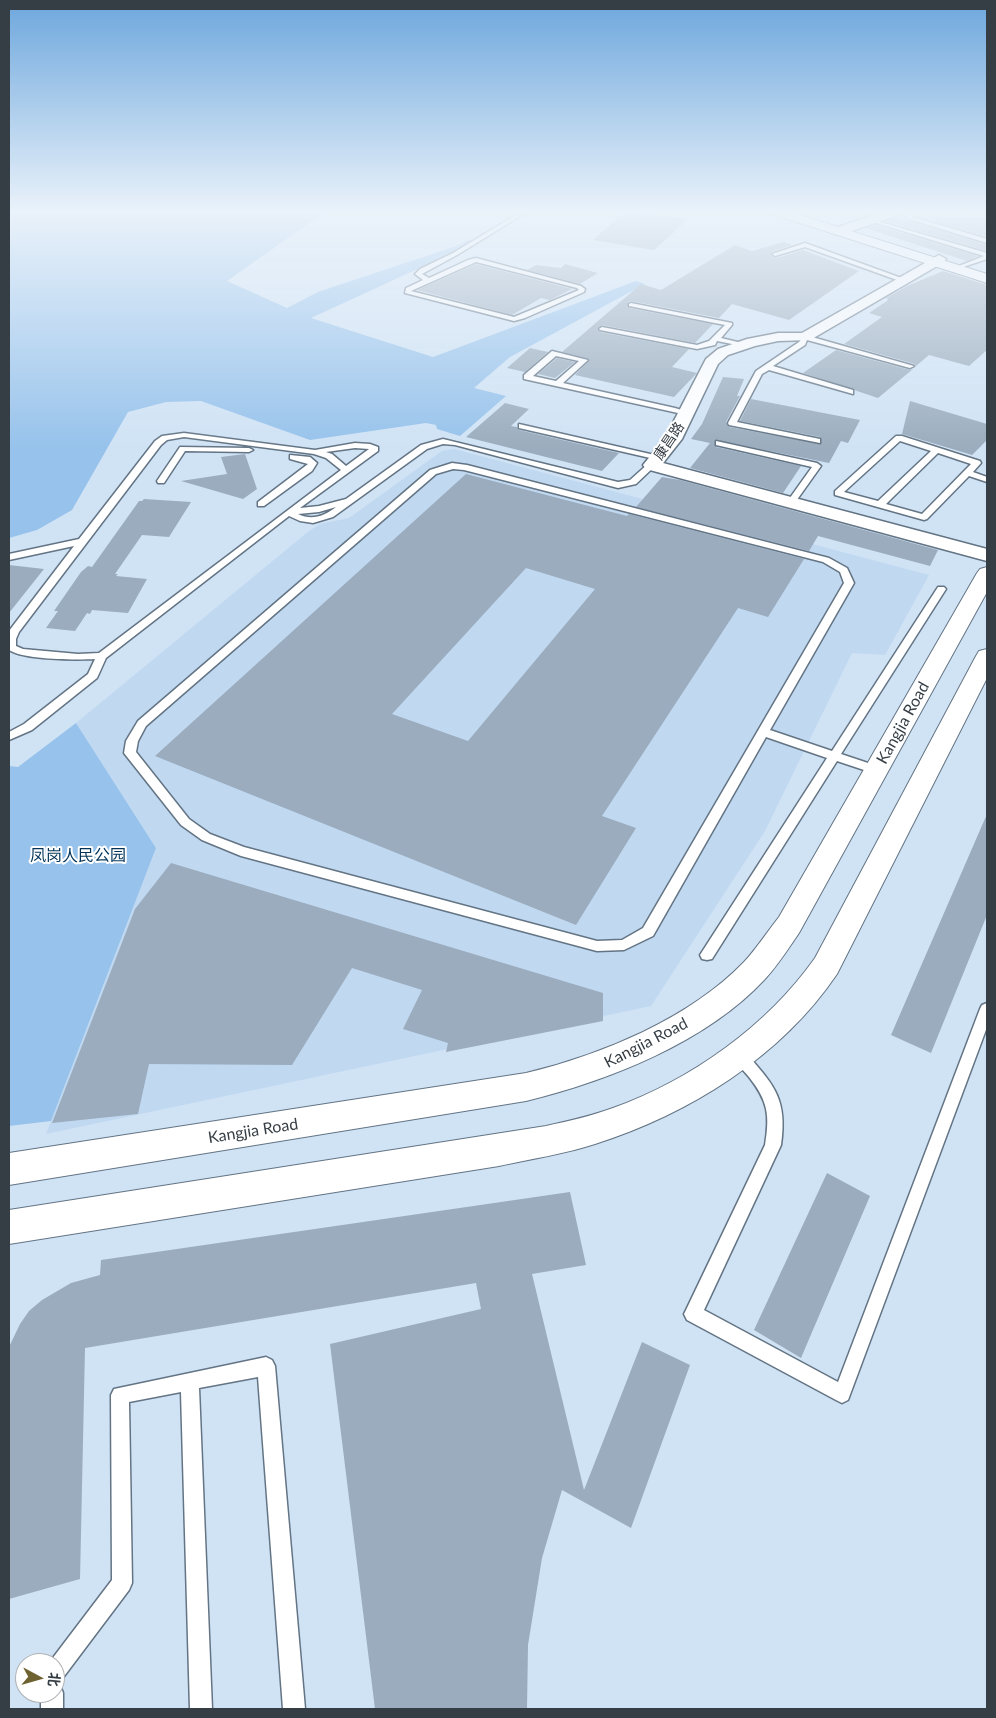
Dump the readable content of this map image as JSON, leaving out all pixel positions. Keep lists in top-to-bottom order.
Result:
{
  "streets": {
    "street": ["康昌路", "Kangjia Road"]
  },
  "parks": ["凤岗人民公园"],
  "north": "right"
}
